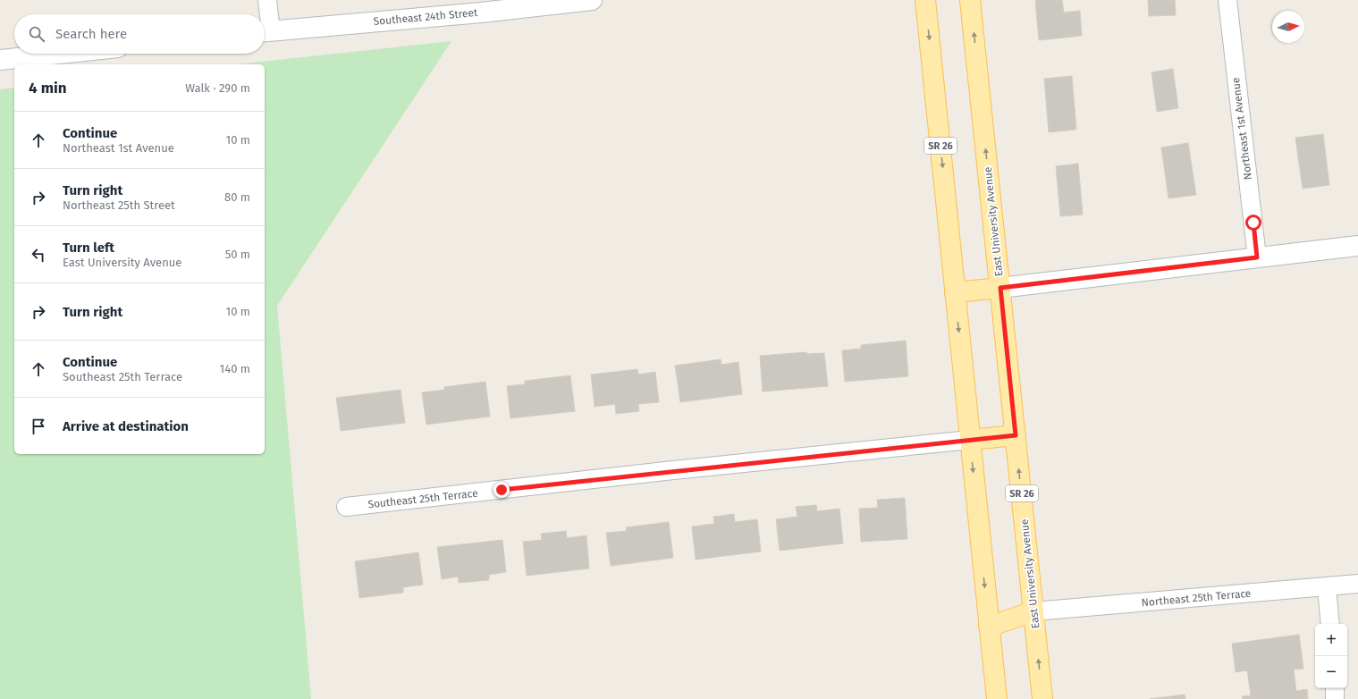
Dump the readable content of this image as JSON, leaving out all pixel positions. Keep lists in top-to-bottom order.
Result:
{
  "streets": {
    "main road": ["SR 26", "East University Avenue"],
    "street": [
      "Southeast 24th Street",
      "Northeast 1st Avenue",
      "Southeast 25th Terrace",
      "Northeast 25th Terrace"
    ]
  },
  "crossings": [
    ["SR 26", "Southeast 25th Terrace"],
    ["East University Avenue", "Northeast 25th Terrace"]
  ],
  "north": "right",
  "page": {
    "search": "Search here",
    "heading": ["4 min", "Walk · 290 m"],
    "list": [
      ["Continue", "Northeast 1st Avenue", "10 m"],
      ["Turn right", "Northeast 25th Street", "80 m"],
      ["Turn left", "East University Avenue", "50 m"],
      ["Turn right", "10 m"],
      ["Continue", "Southeast 25th Terrace", "140 m"],
      "Arrive at destination"
    ],
    "map_buttons": ["+", "−"]
  }
}
